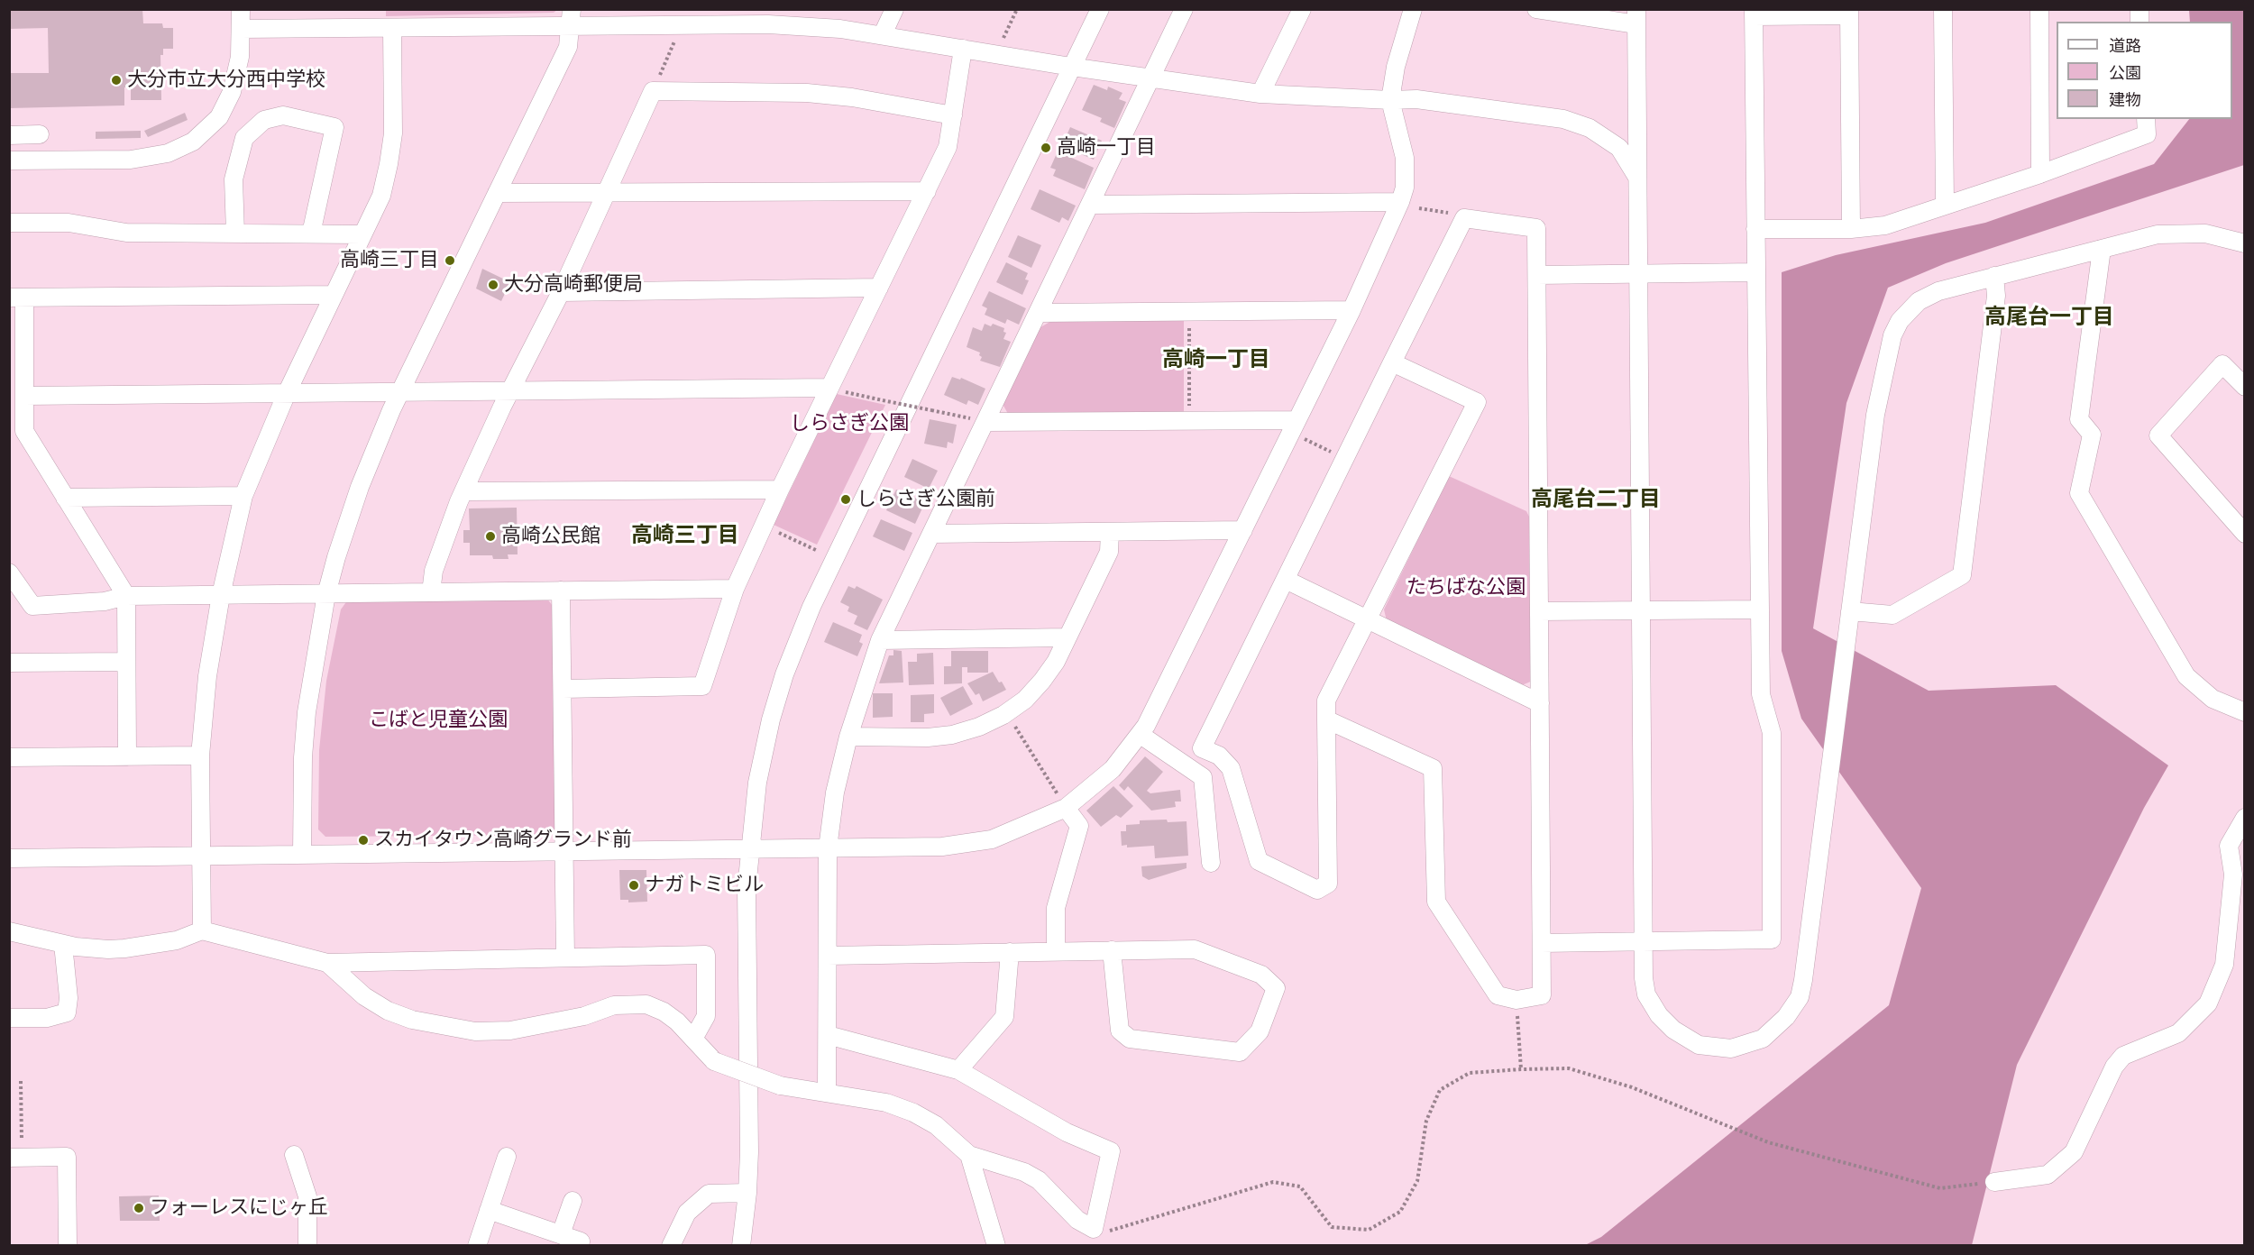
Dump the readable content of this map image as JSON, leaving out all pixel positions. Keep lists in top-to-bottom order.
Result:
{
  "districts": [
    "高尾台一丁目",
    "高崎一丁目",
    "高尾台二丁目",
    "高崎三丁目"
  ],
  "parks": ["しらさぎ公園", "たちばな公園", "こばと児童公園"],
  "places": [
    "大分市立大分西中学校",
    "高崎一丁目",
    "高崎三丁目",
    "大分高崎郵便局",
    "しらさぎ公園前",
    "高崎公民館",
    "スカイタウン高崎グランド前",
    "ナガトミビル",
    "フォーレスにじヶ丘"
  ],
  "legend": ["道路", "公園", "建物"]
}
